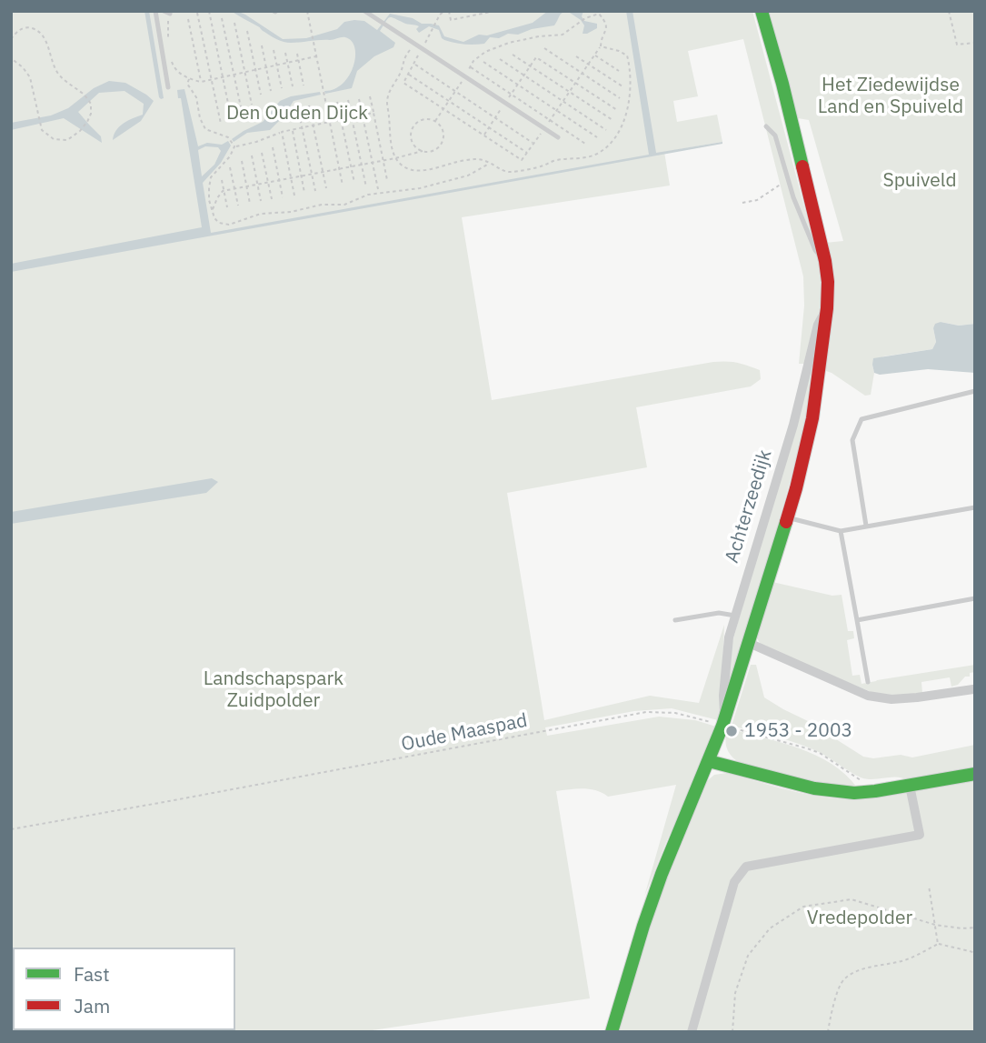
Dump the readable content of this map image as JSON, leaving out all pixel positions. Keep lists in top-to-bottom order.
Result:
{
  "streets": {
    "street": ["Achterzeedijk"],
    "path": ["Oude Maaspad"]
  },
  "crossings": [
    ["Achterzeedijk", "Oude Maaspad"]
  ],
  "parks": [
    "Het Ziedewijdse Land en Spuiveld",
    "Den Ouden Dijck",
    "Spuiveld",
    "Landschapspark Zuidpolder",
    "Vredepolder"
  ],
  "places": ["1953 - 2003"],
  "legend": ["Fast", "Jam"]
}
